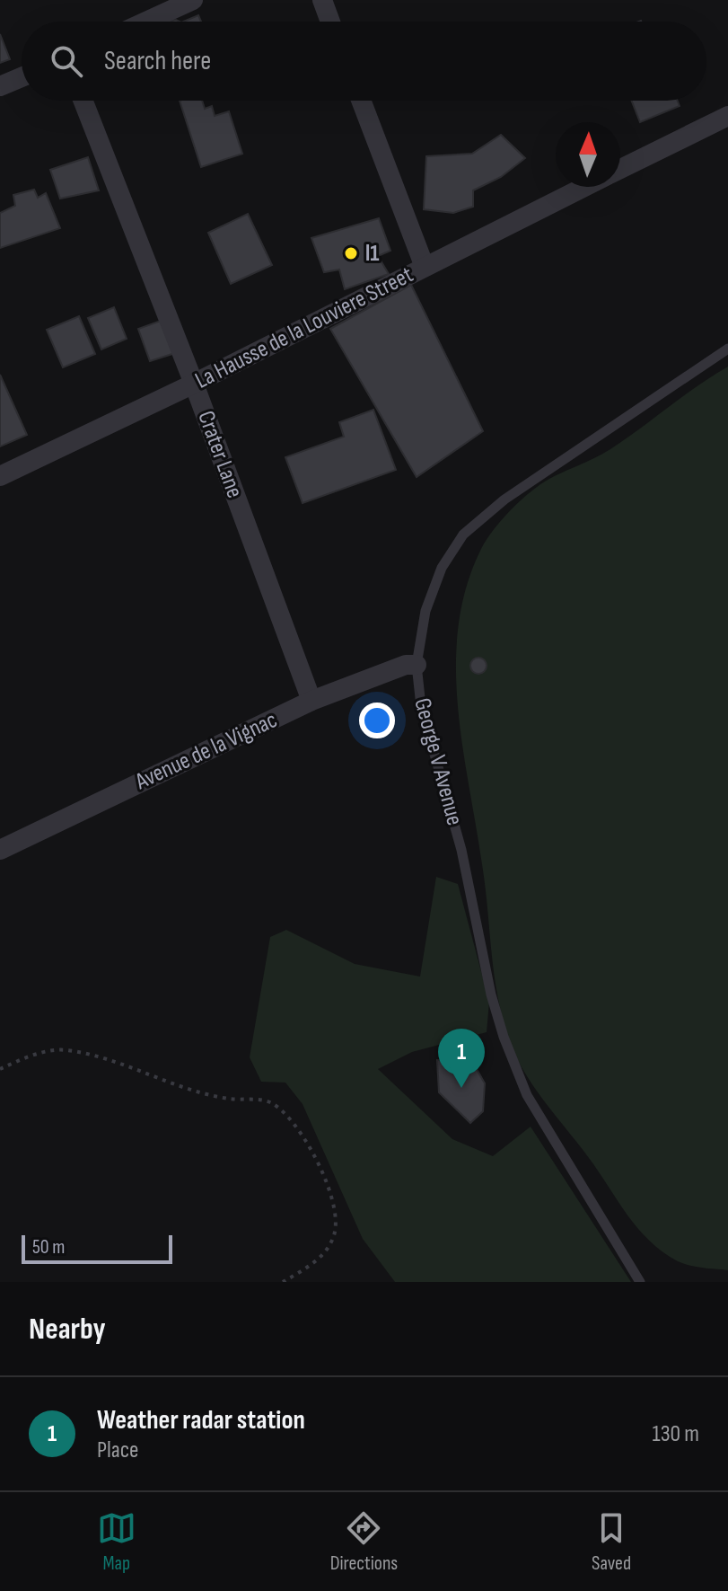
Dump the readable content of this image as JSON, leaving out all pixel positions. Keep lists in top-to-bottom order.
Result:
{
  "streets": {
    "street": ["La Hausse de la Louviere Street", "Crater Lane", "Avenue de la Vignac"],
    "lane": ["George V Avenue"]
  },
  "crossings": [
    ["La Hausse de la Louviere Street", "Crater Lane"],
    ["Crater Lane", "Avenue de la Vignac"],
    ["Avenue de la Vignac", "George V Avenue"]
  ],
  "places": ["l1"],
  "scale_bar": "50 m",
  "north": "top",
  "page": {
    "search": "Search here",
    "pins": "1",
    "scale": "50 m",
    "heading": "Nearby",
    "list": [
      {
        "mark": "1",
        "name": "Weather radar station",
        "note": "Place",
        "value": "130 m"
      }
    ],
    "nav": ["Map", "Directions", "Saved"]
  }
}
